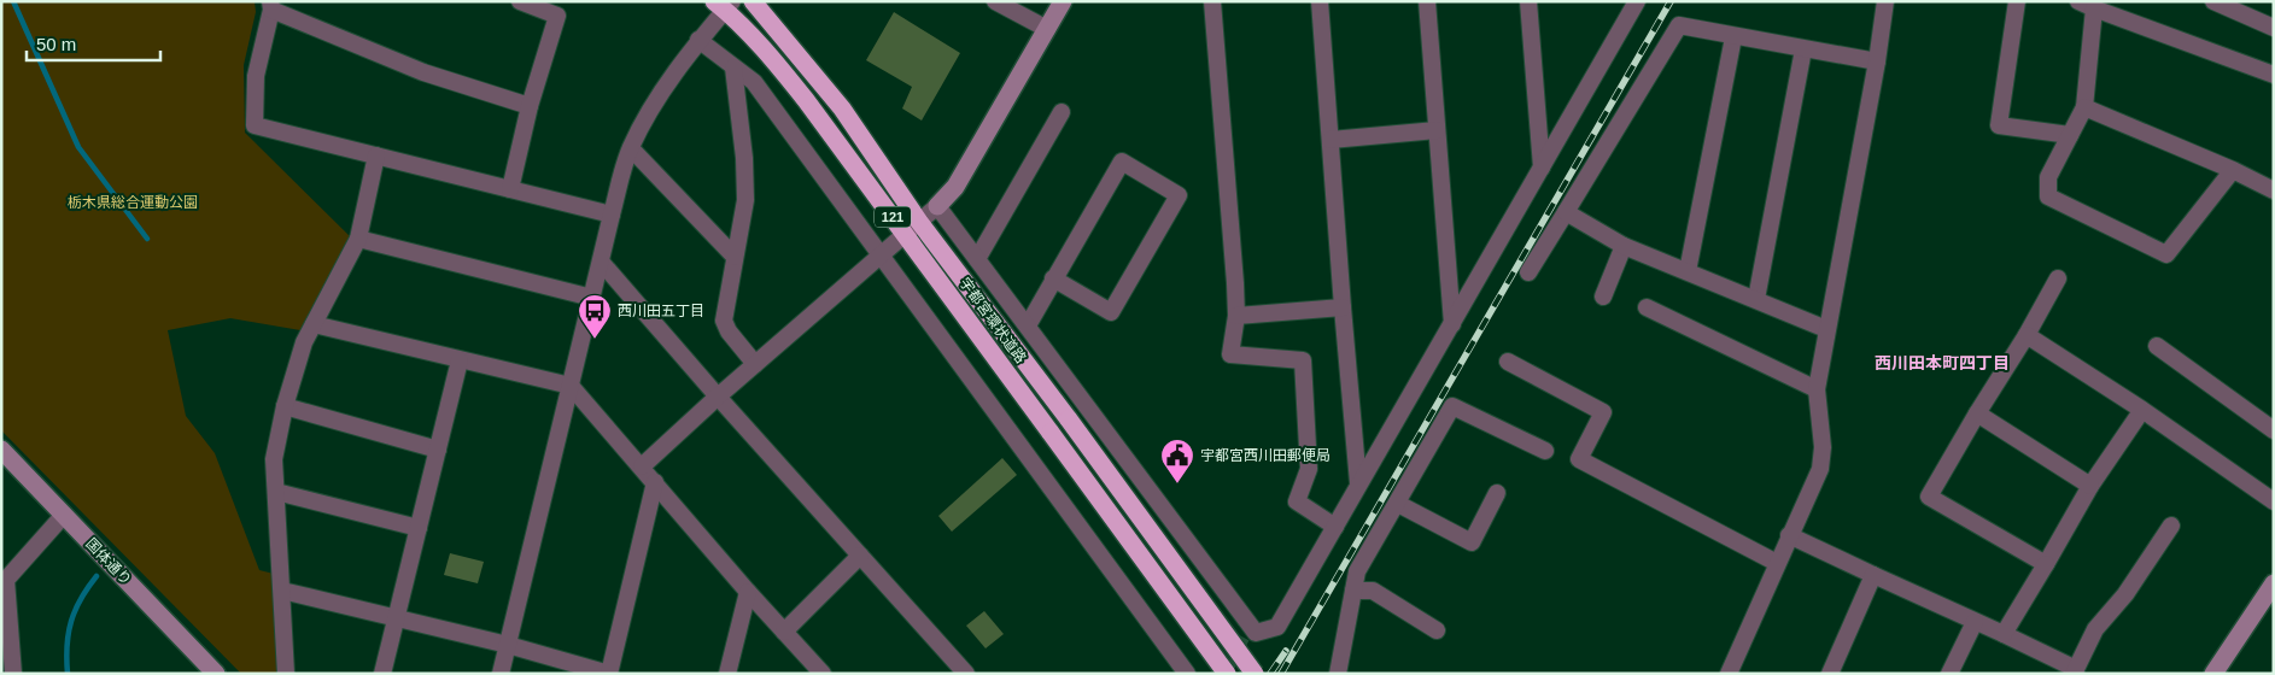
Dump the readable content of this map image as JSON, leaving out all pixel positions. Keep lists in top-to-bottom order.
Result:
{
  "streets": {
    "highway": ["121", "宇都宮環状道路"],
    "street": ["国体通り"]
  },
  "districts": ["西川田本町四丁目"],
  "parks": ["栃木県総合運動公園"],
  "places": {
    "bus stop": ["西川田五丁目"],
    "public building": ["宇都宮西川田郵便局"]
  },
  "scale_bar": "50 m"
}
